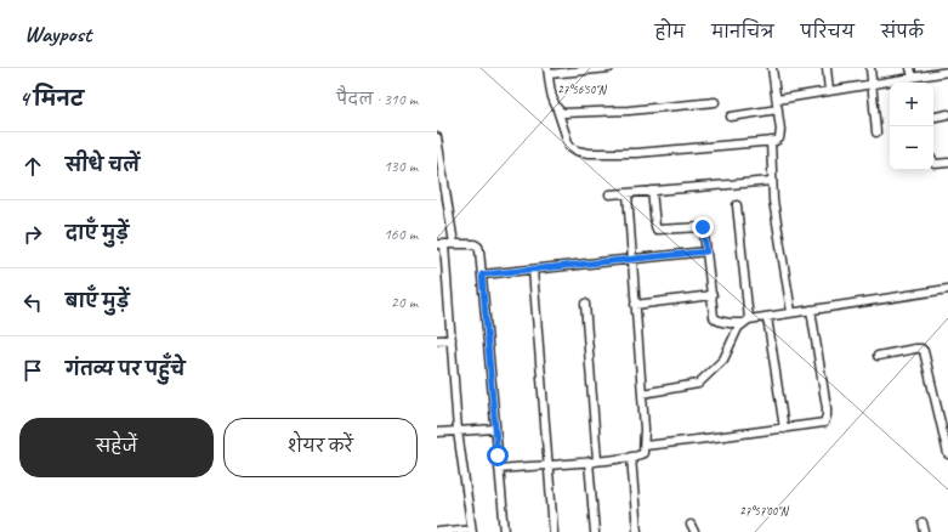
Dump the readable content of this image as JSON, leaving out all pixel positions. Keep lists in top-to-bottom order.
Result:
{
  "page": {
    "header": "Waypost",
    "nav": [
      "होम",
      "मानचित्र",
      "परिचय",
      "संपर्क"
    ],
    "heading": ["4 मिनट", "पैदल · 310 m"],
    "map_buttons": ["+", "−"],
    "list": [
      ["सीधे चलें", "130 m"],
      ["दाएँ मुड़ें", "160 m"],
      ["बाएँ मुड़ें", "20 m"],
      "गंतव्य पर पहुँचे"
    ],
    "buttons": ["सहेजें", "शेयर करें"]
  },
  "coordinates": ["27°56'50\"N", "27°57'00\"N"]
}
